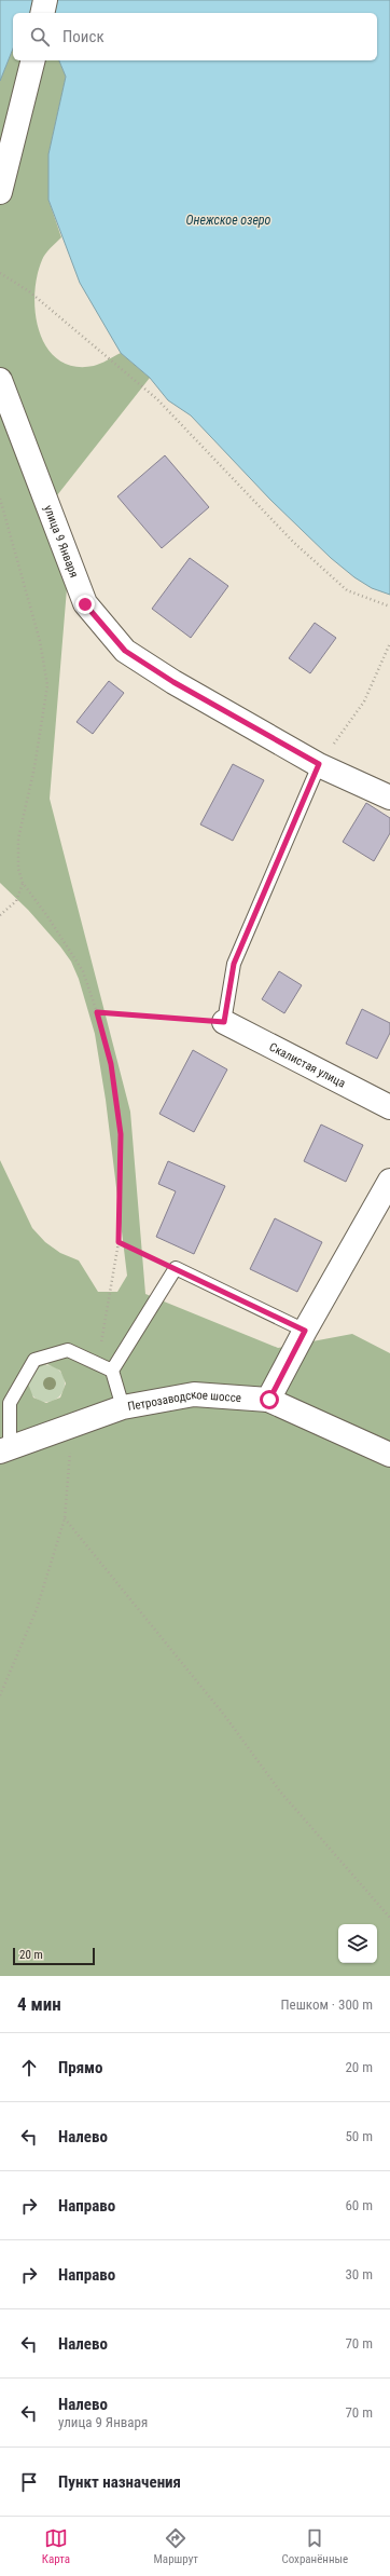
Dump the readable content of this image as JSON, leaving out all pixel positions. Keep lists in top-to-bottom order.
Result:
{
  "streets": {
    "street": ["улица 9 Января", "Скалистая улица", "Петрозаводское шоссе"]
  },
  "water": ["Онежское озеро"],
  "scale_bar": "20 m",
  "page": {
    "search": "Поиск",
    "scale": "20 m",
    "heading": ["4 мин", "Пешком · 300 m"],
    "list": [
      ["Прямо", "20 m"],
      ["Налево", "50 m"],
      ["Направо", "60 m"],
      ["Направо", "30 m"],
      ["Налево", "70 m"],
      ["Налево", "улица 9 Января", "70 m"],
      "Пункт назначения"
    ],
    "nav": ["Карта", "Маршрут", "Сохранённые"]
  }
}
